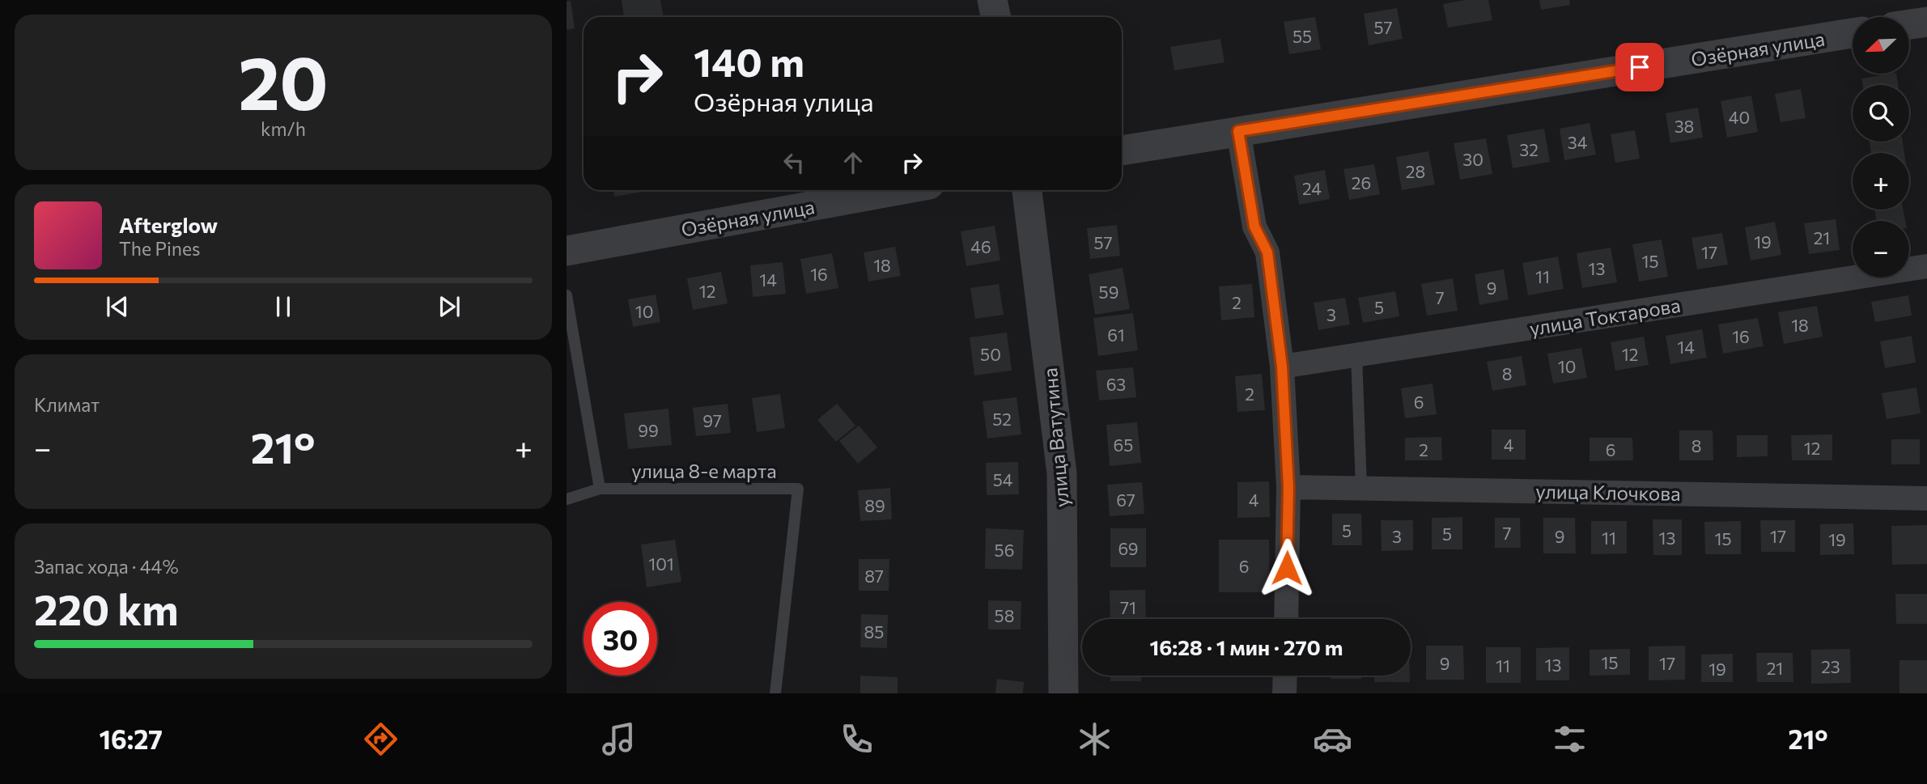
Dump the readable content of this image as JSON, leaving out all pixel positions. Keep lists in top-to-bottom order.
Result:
{
  "streets": {
    "street": [
      "Озёрная улица",
      "улица Токтарова",
      "улица Ватутина",
      "улица Клочкова"
    ],
    "lane": ["улица 8-е марта"]
  },
  "house_numbers": [
    "57",
    "55",
    "40",
    "38",
    "34",
    "32",
    "30",
    "28",
    "26",
    "24",
    "21",
    "19",
    "57",
    "46",
    "17",
    "15",
    "18",
    "13",
    "16",
    "11",
    "14",
    "9",
    "12",
    "59",
    "7",
    "2",
    "5",
    "10",
    "3",
    "18",
    "61",
    "16",
    "14",
    "50",
    "12",
    "10",
    "8",
    "63",
    "2",
    "6",
    "52",
    "97",
    "99",
    "65",
    "4",
    "8",
    "12",
    "2",
    "6",
    "54",
    "67",
    "4",
    "89",
    "5",
    "7",
    "5",
    "3",
    "9",
    "17",
    "11",
    "13",
    "15",
    "19",
    "69",
    "56",
    "101",
    "6",
    "87",
    "71",
    "58",
    "85",
    "15",
    "9",
    "17",
    "13",
    "11",
    "23",
    "21",
    "19"
  ],
  "north": "bottom left",
  "page": {
    "tile": [
      ["20", "km/h"],
      "Климат",
      ["Запас хода · 44%", "220 km"]
    ],
    "map_buttons": ["+", "−"],
    "turn": ["140 m", "Озёрная улица"],
    "song": ["Afterglow", "The Pines"],
    "heat": ["−", "21°", "+"],
    "limit": "30",
    "trip": "16:28 · 1 мин · 270 m",
    "tabs": ["16:27", "21°"]
  }
}
